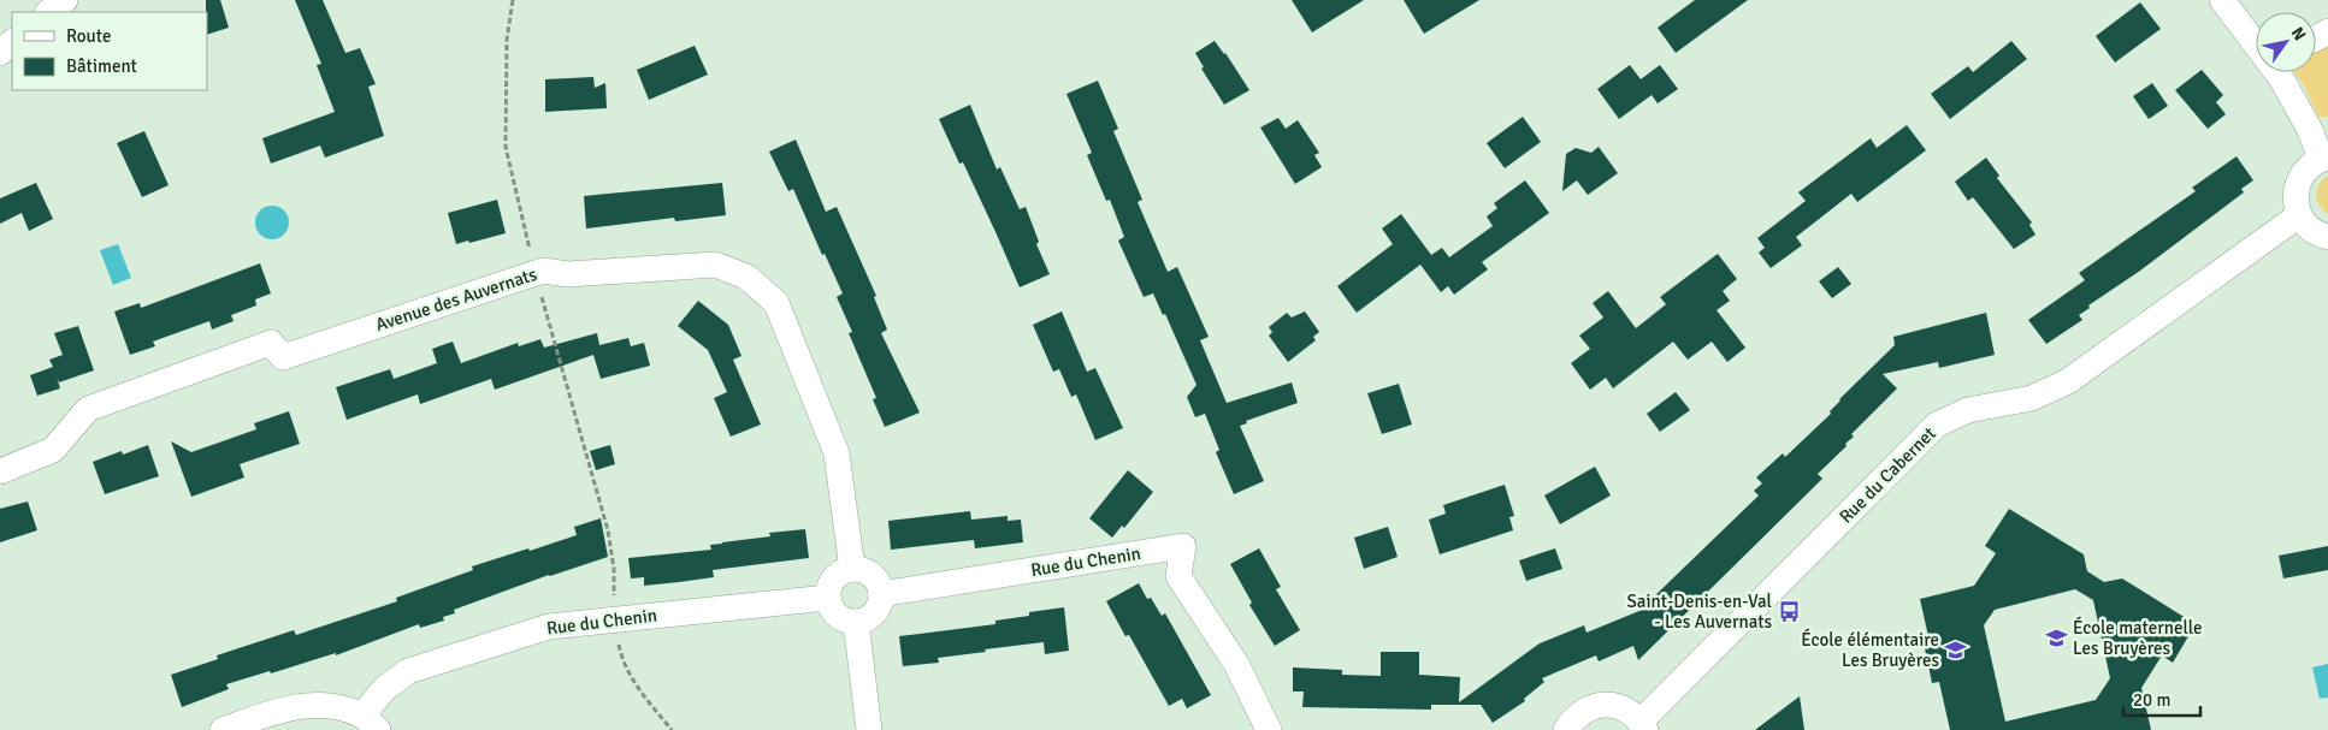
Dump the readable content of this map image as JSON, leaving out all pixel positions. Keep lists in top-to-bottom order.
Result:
{
  "streets": {
    "street": ["Avenue des Auvernats", "Rue du Cabernet", "Rue du Chenin"]
  },
  "crossings": [
    ["Avenue des Auvernats", "Rue du Chenin"]
  ],
  "places": {
    "bus stop": ["Saint-Denis-en-Val - Les Auvernats"],
    "school or university": ["École maternelle Les Bruyères", "École élémentaire Les Bruyères"]
  },
  "legend": ["Route", "Bâtiment"],
  "scale_bar": "20 m",
  "north": "top right"
}
